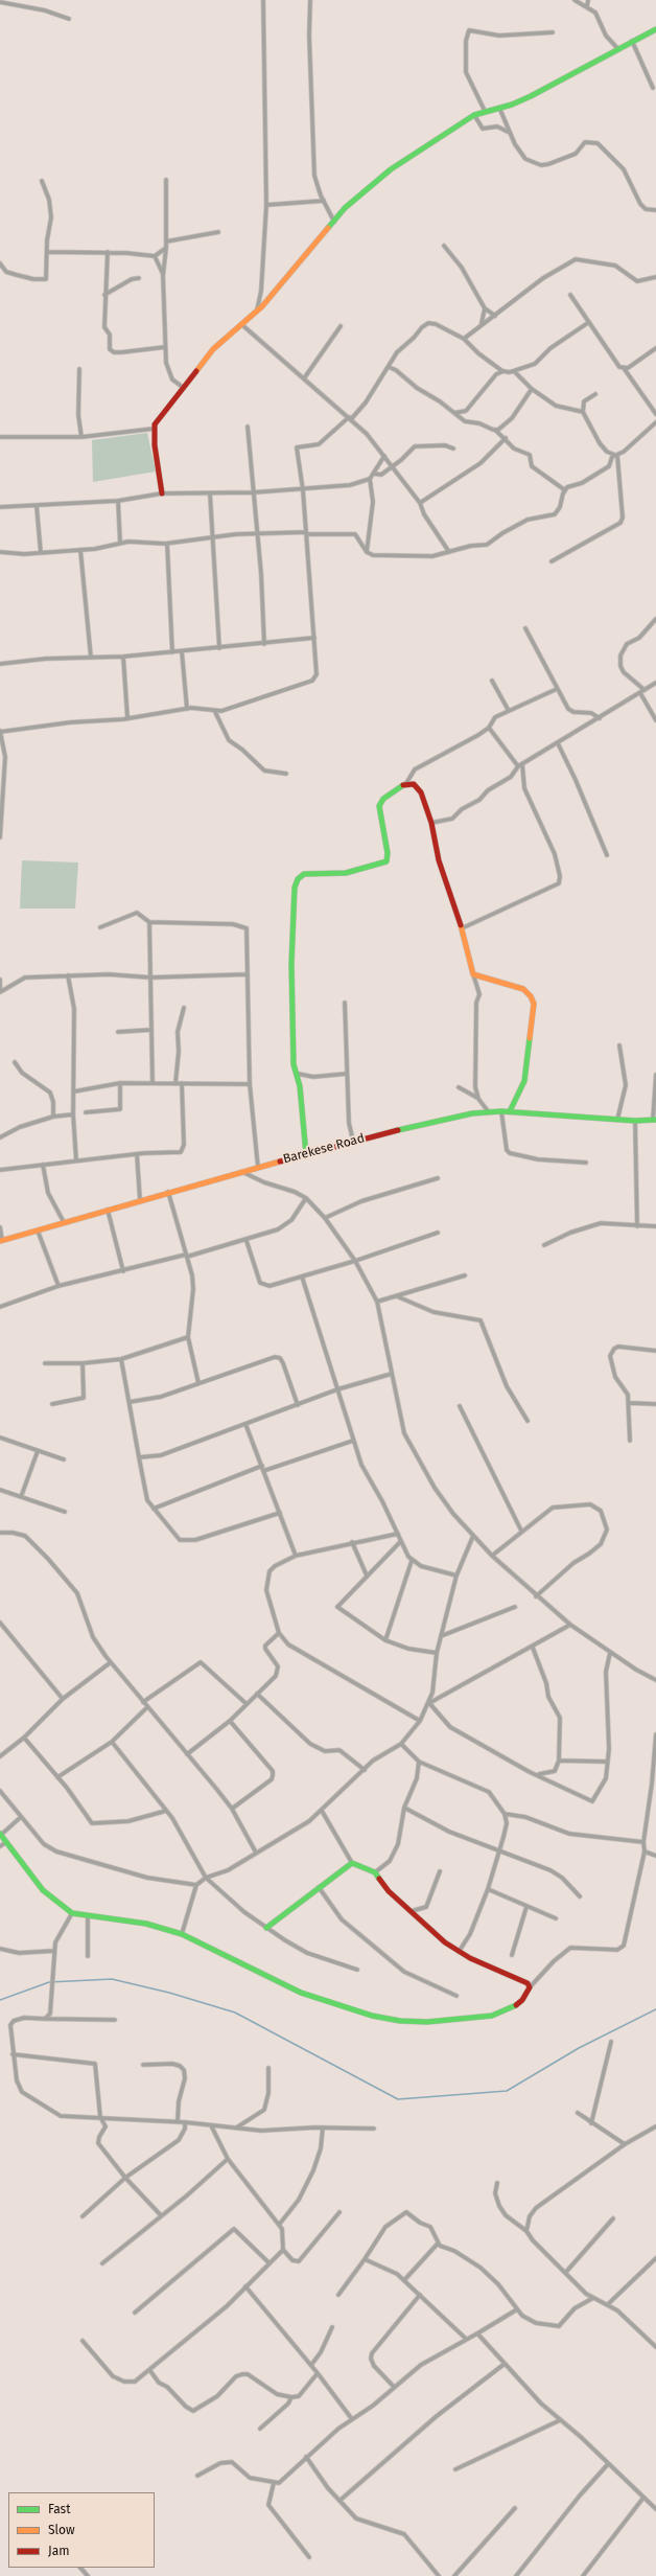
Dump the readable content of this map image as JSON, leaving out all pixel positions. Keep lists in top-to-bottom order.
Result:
{
  "streets": {
    "street": ["Barekese Road"]
  },
  "legend": ["Fast", "Slow", "Jam"]
}
